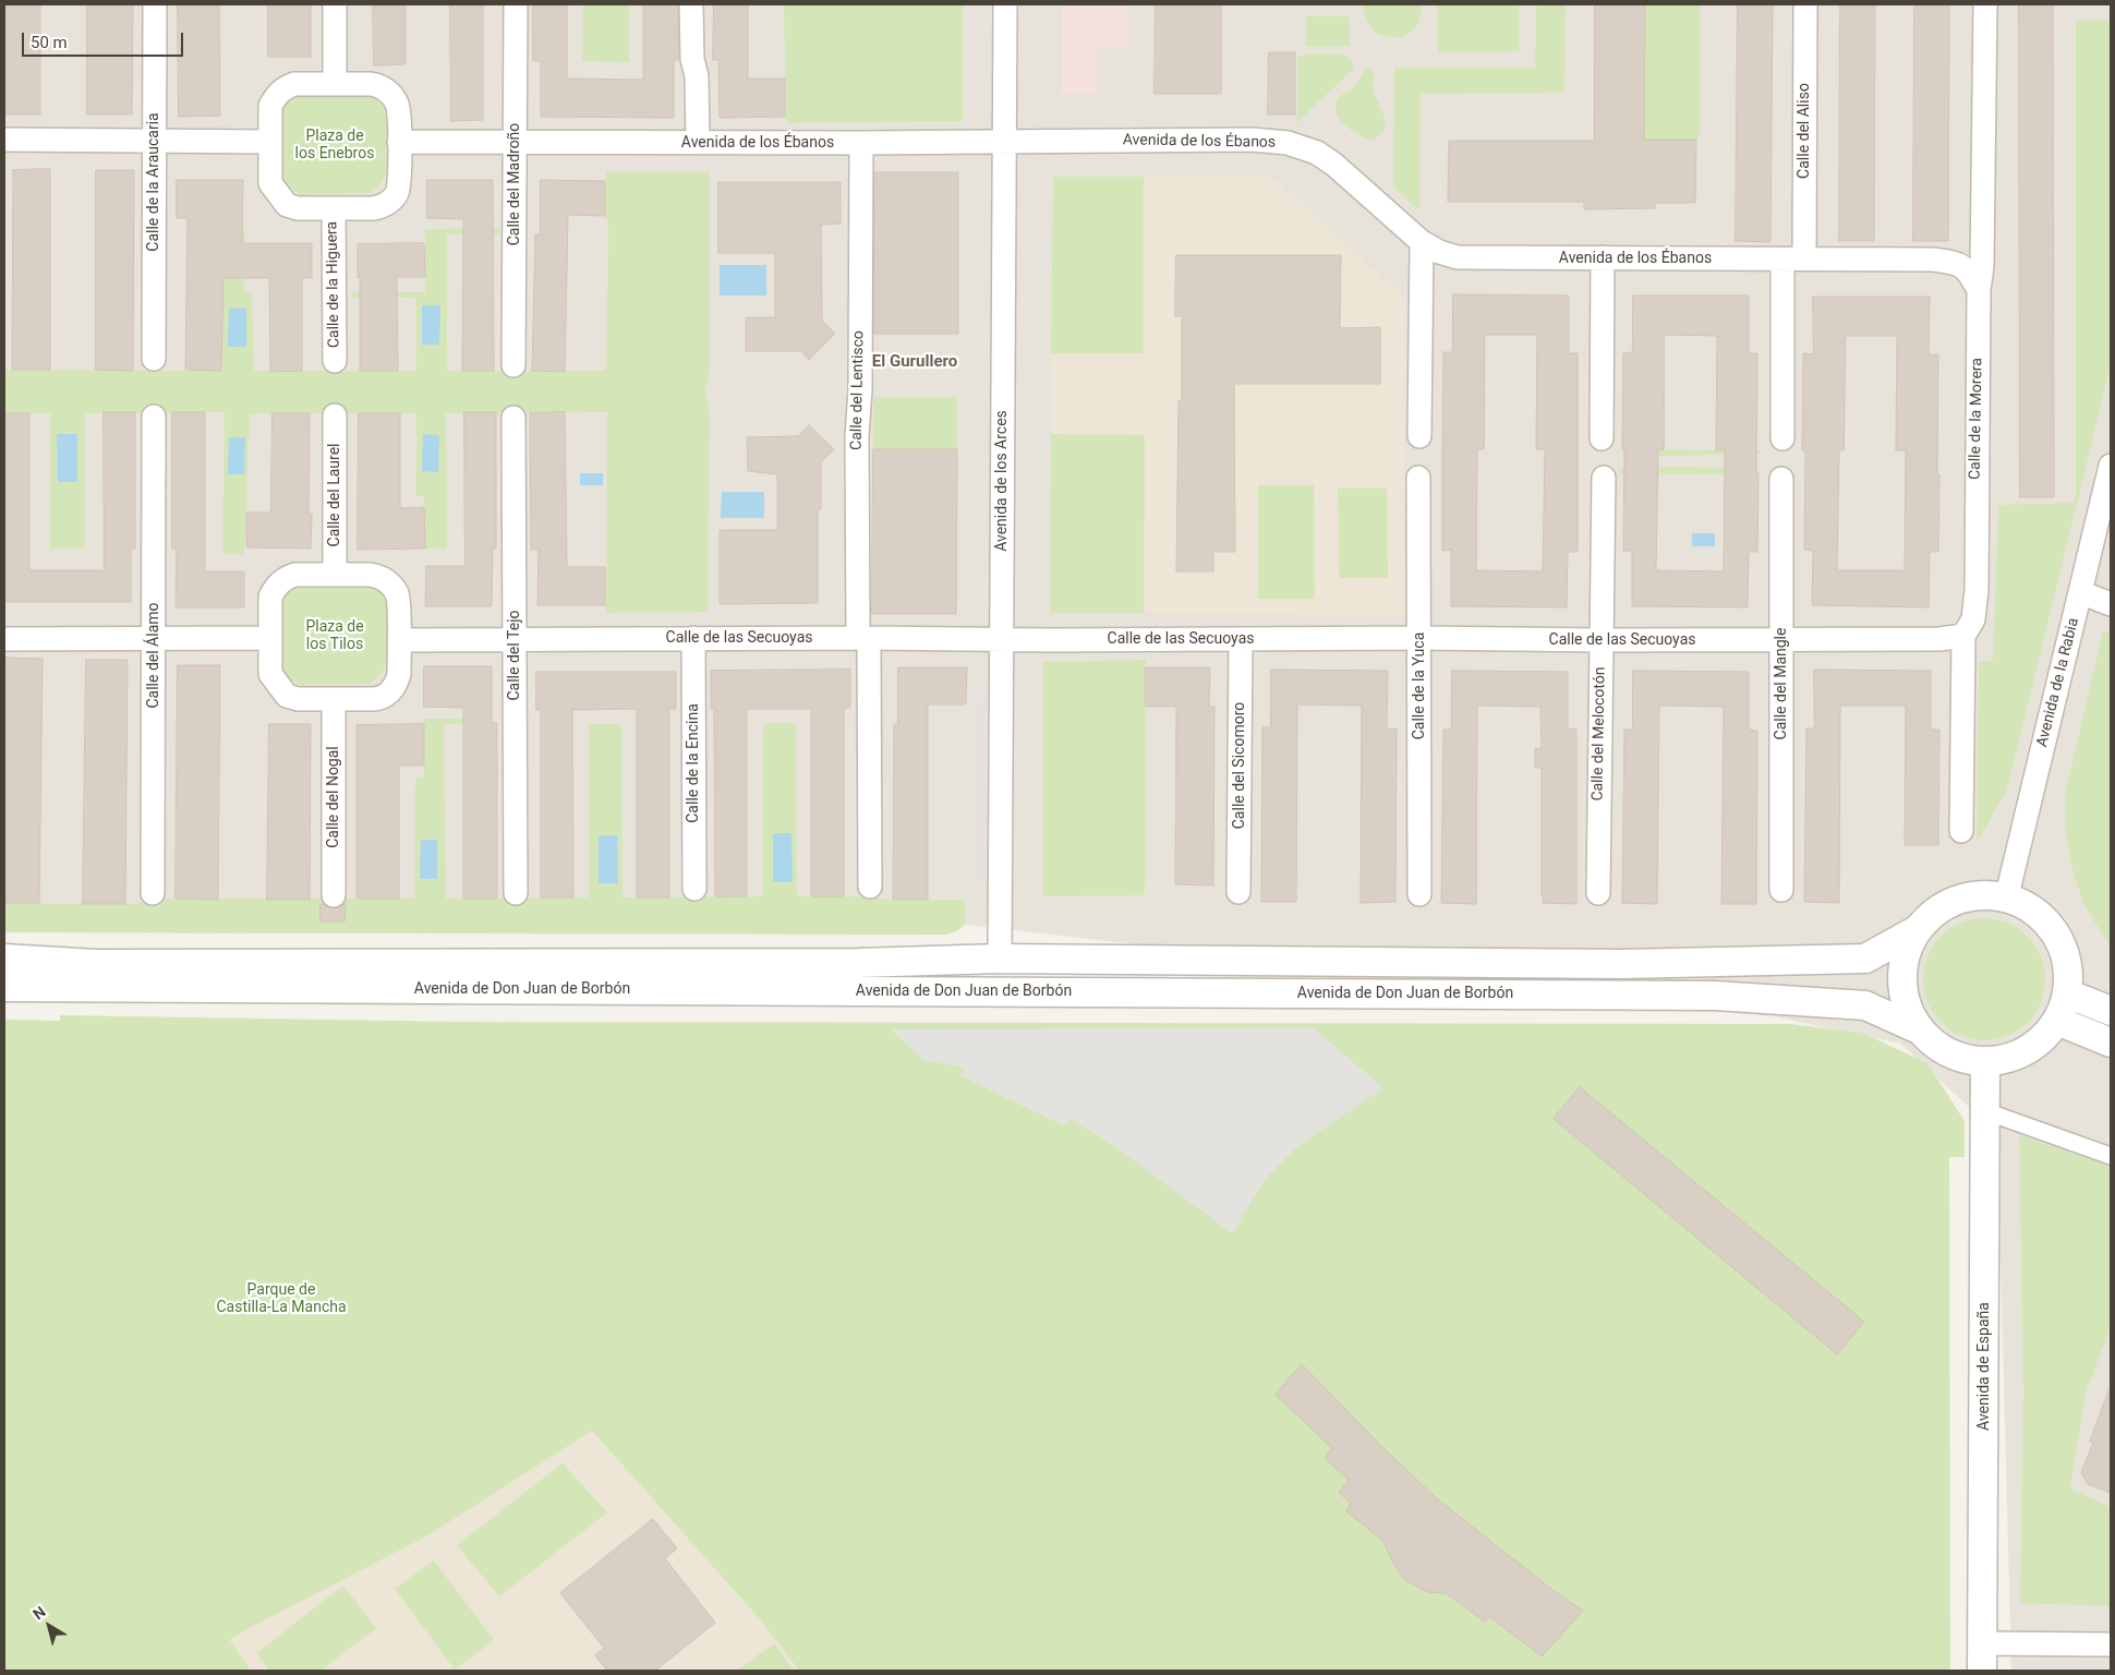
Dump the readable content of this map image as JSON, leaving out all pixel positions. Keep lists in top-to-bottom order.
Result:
{
  "streets": {
    "street": [
      "Calle del Aliso",
      "Avenida de los Ébanos",
      "Calle de la Araucaria",
      "Calle del Madroño",
      "Calle de la Higuera",
      "Calle del Lentisco",
      "Calle de la Morera",
      "Avenida de los Arces",
      "Calle del Laurel",
      "Calle de las Secuoyas",
      "Calle del Álamo",
      "Calle del Tejo",
      "Avenida de la Rabia",
      "Calle del Mangle",
      "Calle de la Yuca",
      "Calle del Melocotón",
      "Calle de la Encina",
      "Calle del Sicomoro",
      "Calle del Nogal",
      "Avenida de Don Juan de Borbón",
      "Avenida de España"
    ]
  },
  "crossings": [
    ["Calle del Aliso", "Avenida de los Ébanos"],
    ["Avenida de los Ébanos", "Calle del Madroño"],
    ["Avenida de los Ébanos", "Calle de la Higuera"],
    ["Avenida de los Ébanos", "Calle del Lentisco"],
    ["Avenida de los Ébanos", "Calle de la Morera"],
    ["Avenida de los Ébanos", "Avenida de los Arces"],
    ["Calle del Lentisco", "Calle de las Secuoyas"],
    ["Calle de la Morera", "Calle de las Secuoyas"],
    ["Avenida de los Arces", "Calle de las Secuoyas"],
    ["Avenida de los Arces", "Avenida de Don Juan de Borbón"],
    ["Calle del Laurel", "Calle de las Secuoyas"],
    ["Calle del Laurel", "Calle del Nogal"],
    ["Calle de las Secuoyas", "Calle del Tejo"],
    ["Calle de las Secuoyas", "Calle del Mangle"],
    ["Calle de las Secuoyas", "Calle de la Yuca"],
    ["Calle de las Secuoyas", "Calle del Melocotón"],
    ["Calle de las Secuoyas", "Calle de la Encina"],
    ["Calle de las Secuoyas", "Calle del Sicomoro"],
    ["Calle de las Secuoyas", "Calle del Nogal"],
    ["Avenida de la Rabia", "Avenida de Don Juan de Borbón"],
    ["Avenida de la Rabia", "Avenida de España"],
    ["Avenida de Don Juan de Borbón", "Avenida de España"]
  ],
  "districts": ["El Gurullero"],
  "parks": ["Plaza de los Enebros", "Plaza de los Tilos", "Parque de Castilla-La Mancha"],
  "scale_bar": "50 m",
  "north": "top left"
}
